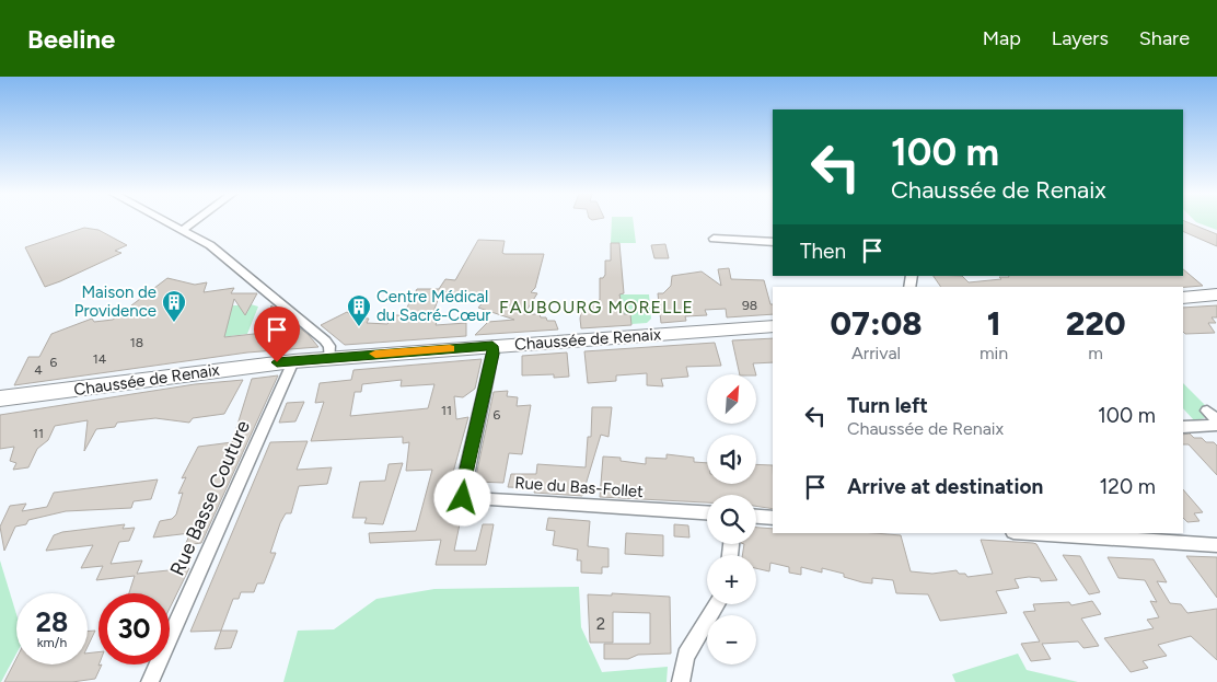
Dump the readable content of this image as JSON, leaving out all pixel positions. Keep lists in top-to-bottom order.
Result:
{
  "streets": {
    "main road": ["Chaussée de Renaix"],
    "street": ["Rue du Bas-Follet", "Rue Basse Couture"]
  },
  "crossings": [
    ["Chaussée de Renaix", "Rue du Bas-Follet"],
    ["Chaussée de Renaix", "Rue Basse Couture"]
  ],
  "districts": ["FAUBOURG MORELLE"],
  "places": {
    "building": ["Maison de Providence", "Centre Médical du Sacré-Cœur"]
  },
  "house_numbers": [
    "98",
    "18",
    "14",
    "6",
    "4",
    "11",
    "6",
    "11",
    "2"
  ],
  "north": "top right",
  "page": {
    "header": "Beeline",
    "nav": ["Map", "Layers", "Share"],
    "turn": ["100 m", "Chaussée de Renaix"],
    "then": "Then",
    "eta": [
      "07:08",
      "Arrival",
      "1",
      "min",
      "220",
      "m"
    ],
    "map_buttons": ["+", "−"],
    "list": [
      {
        "name": "Turn left",
        "note": "Chaussée de Renaix",
        "value": "100 m"
      },
      {
        "name": "Arrive at destination",
        "value": "120 m"
      }
    ],
    "speed": "28 km/h",
    "limit": "30"
  }
}
